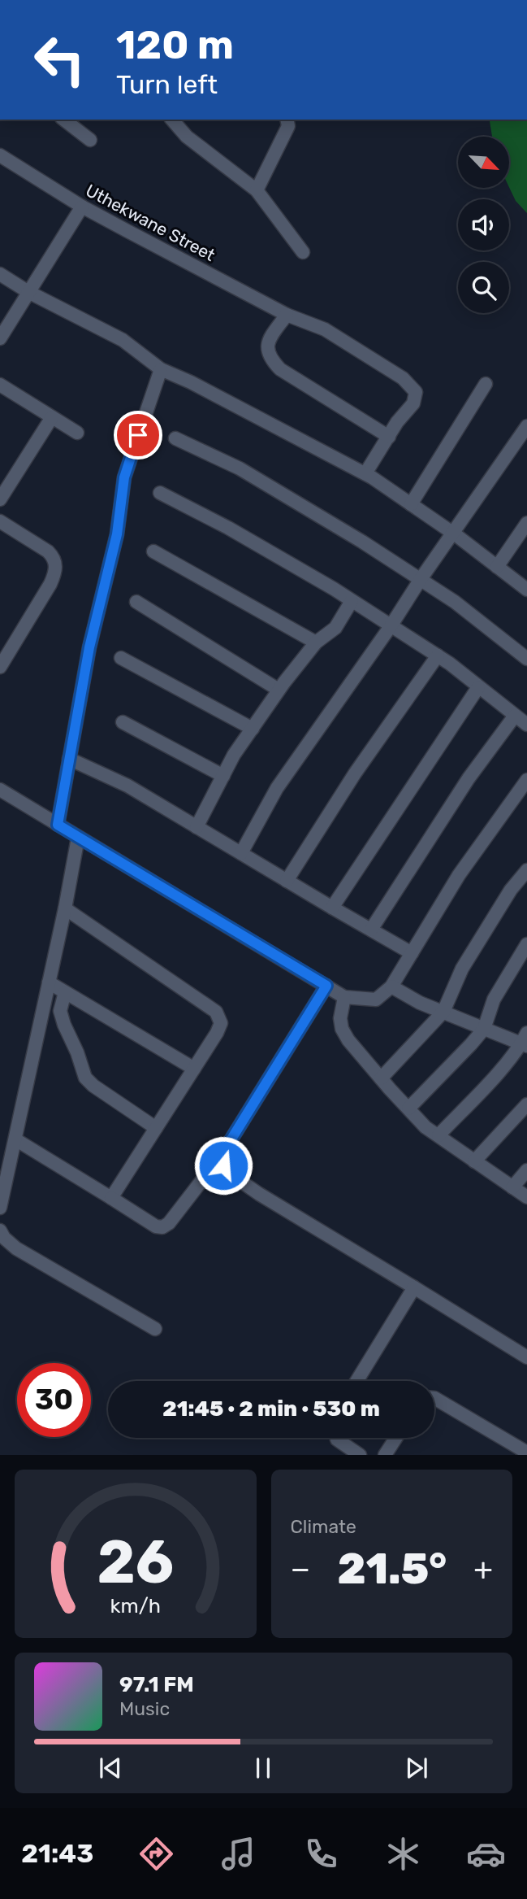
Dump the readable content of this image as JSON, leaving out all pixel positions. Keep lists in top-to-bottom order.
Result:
{
  "streets": {
    "street": ["Uthekwane Street"]
  },
  "north": "bottom right",
  "page": {
    "turn": ["120 m", "Turn left"],
    "limit": "30",
    "trip": "21:45 · 2 min · 530 m",
    "tile": "Climate",
    "heat": ["−", "21.5°", "+"],
    "song": ["97.1 FM", "Music"],
    "tabs": "21:43",
    "gauge": ["26", "km/h"]
  }
}
